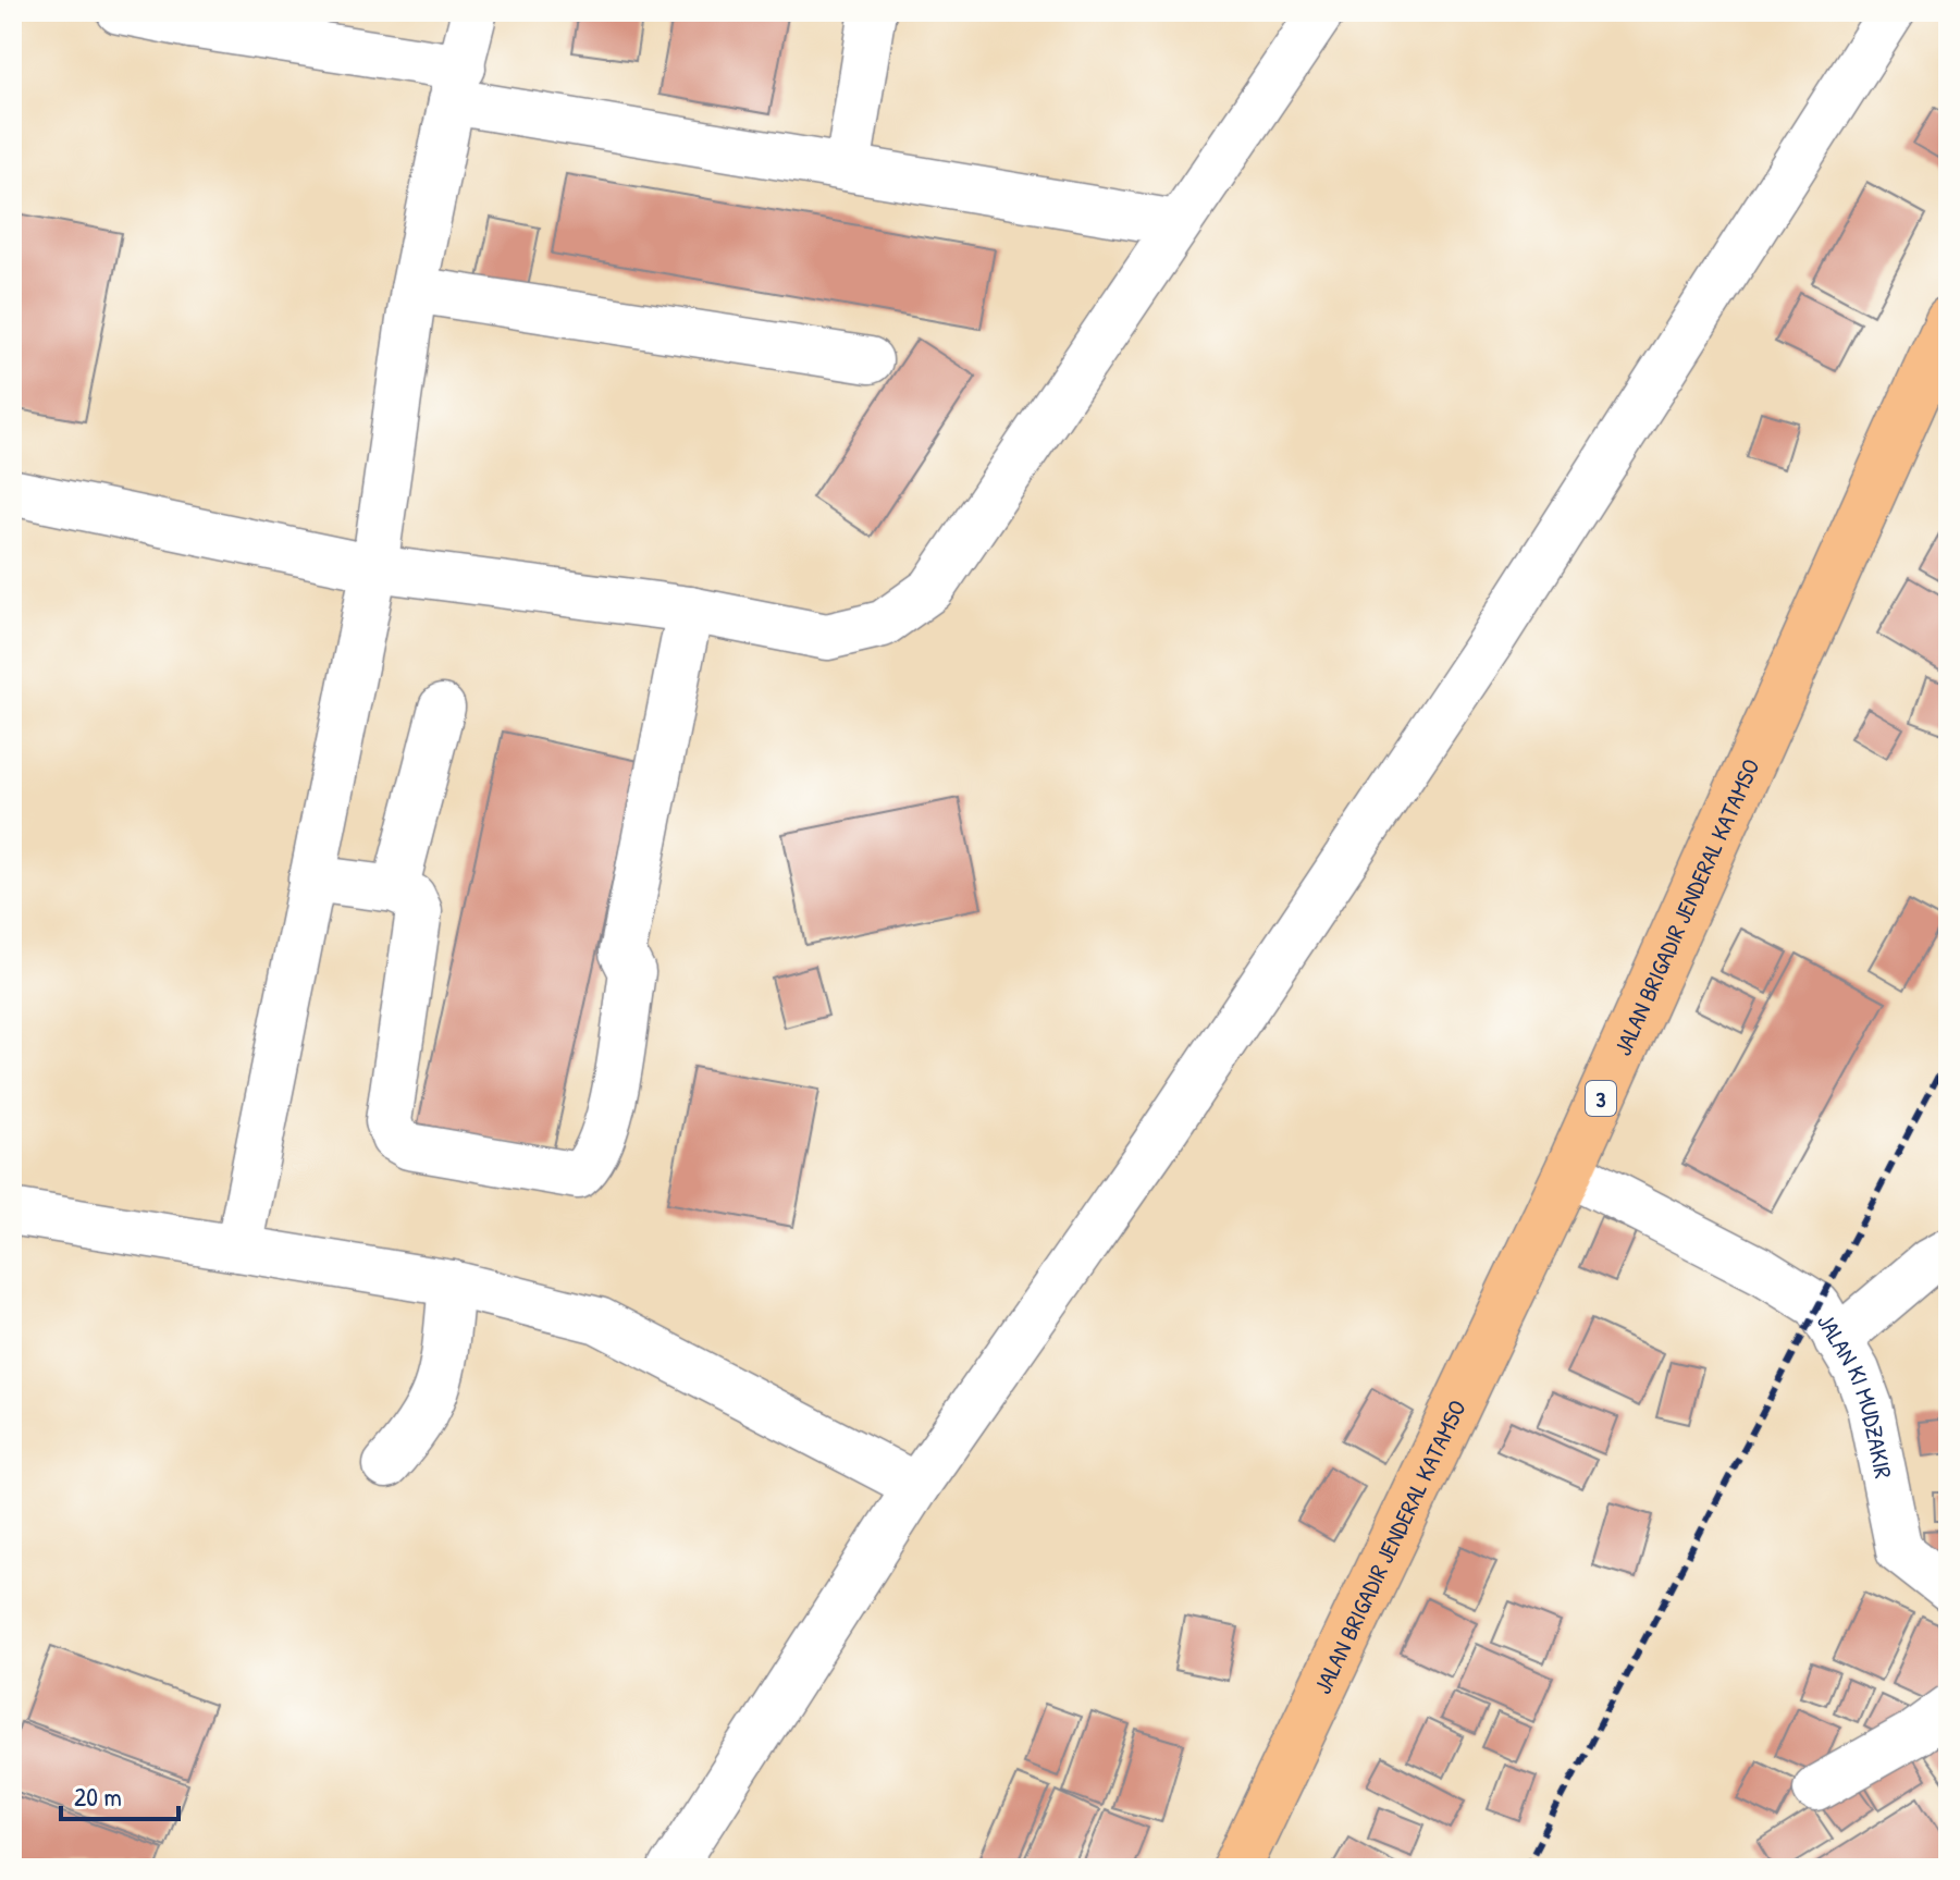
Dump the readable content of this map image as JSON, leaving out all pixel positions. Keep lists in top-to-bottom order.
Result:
{
  "streets": {
    "highway": ["JALAN BRIGADIR JENDERAL KATAMSO", "3"],
    "street": ["JALAN KI MUDZAKIR"]
  },
  "crossings": [
    ["JALAN BRIGADIR JENDERAL KATAMSO", "JALAN KI MUDZAKIR"]
  ],
  "scale_bar": "20 m"
}
